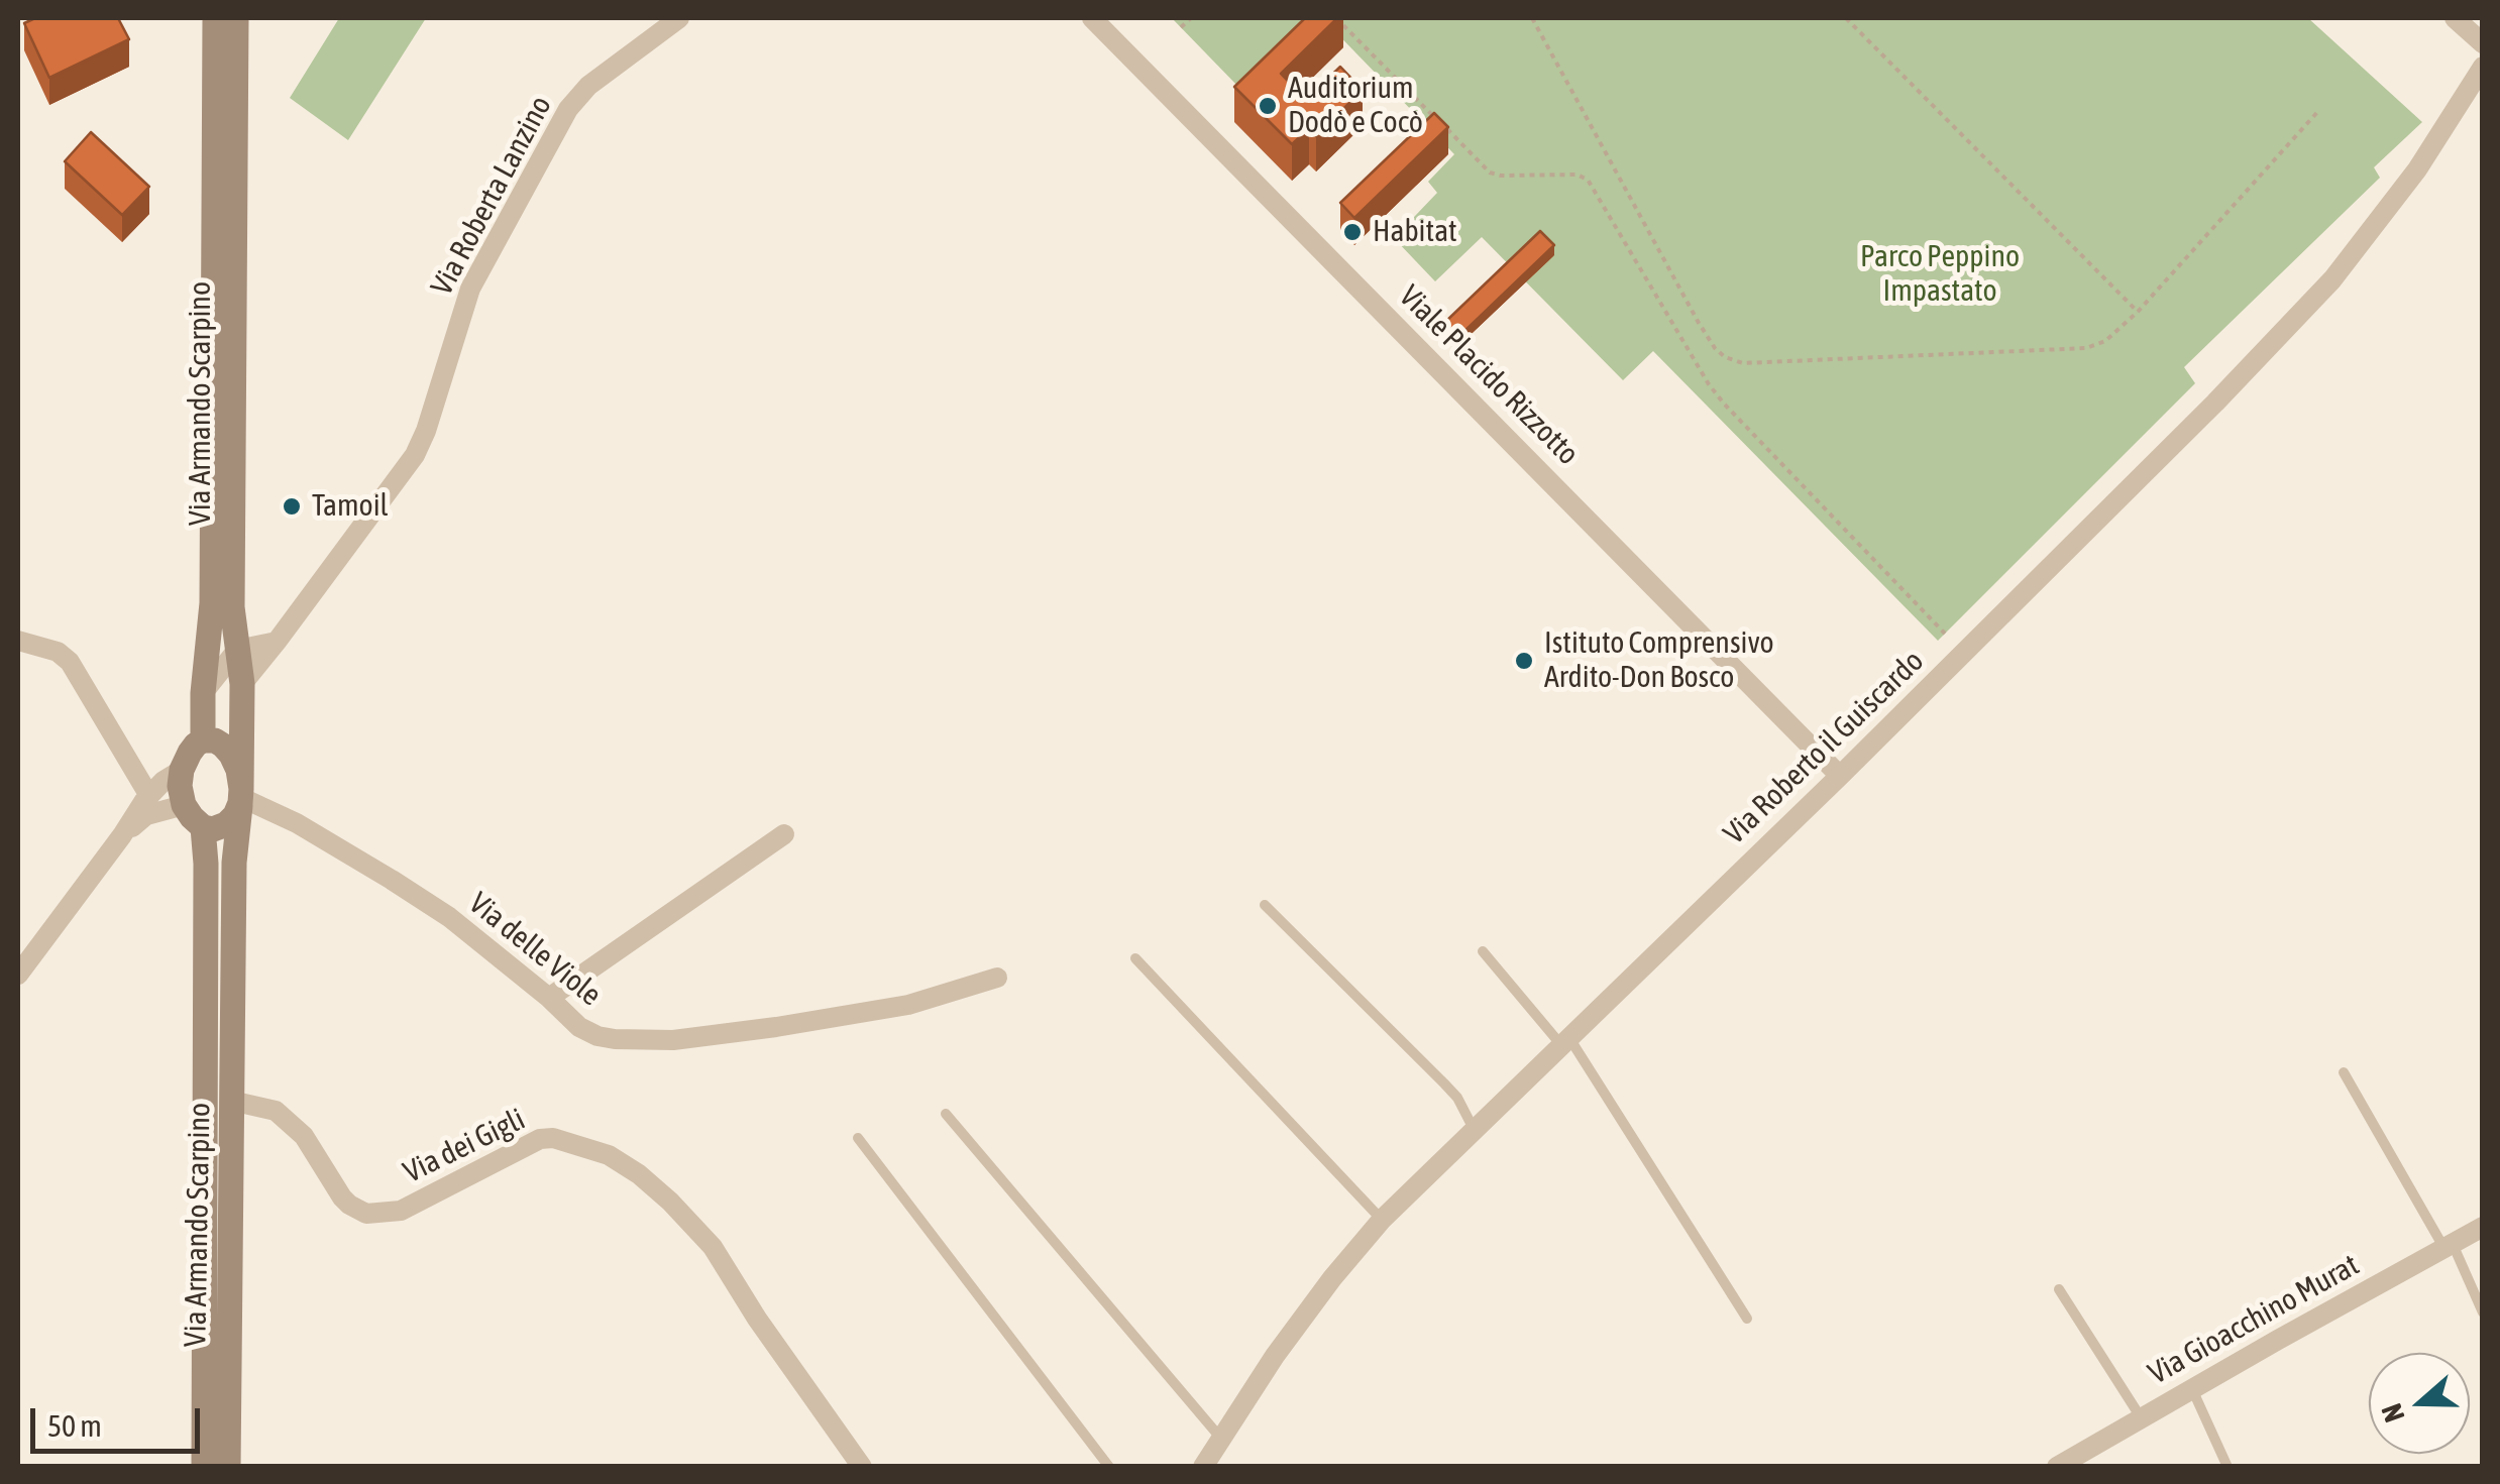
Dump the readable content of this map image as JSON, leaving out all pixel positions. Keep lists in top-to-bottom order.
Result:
{
  "streets": {
    "street": [
      "Via Roberta Lanzino",
      "Viale Placido Rizzotto",
      "Via Armando Scarpino",
      "Via Roberto il Guiscardo",
      "Via delle Viole",
      "Via dei Gigli",
      "Via Gioacchino Murat"
    ]
  },
  "crossings": [
    ["Via Roberta Lanzino", "Via Armando Scarpino"],
    ["Viale Placido Rizzotto", "Via Roberto il Guiscardo"],
    ["Via Armando Scarpino", "Via delle Viole"],
    ["Via Armando Scarpino", "Via dei Gigli"]
  ],
  "parks": ["Parco Peppino Impastato"],
  "places": [
    "Auditorium Dodò e Cocò",
    "Habitat",
    "Tamoil",
    "Istituto Comprensivo Ardito-Don Bosco"
  ],
  "scale_bar": "50 m",
  "north": "left"
}
